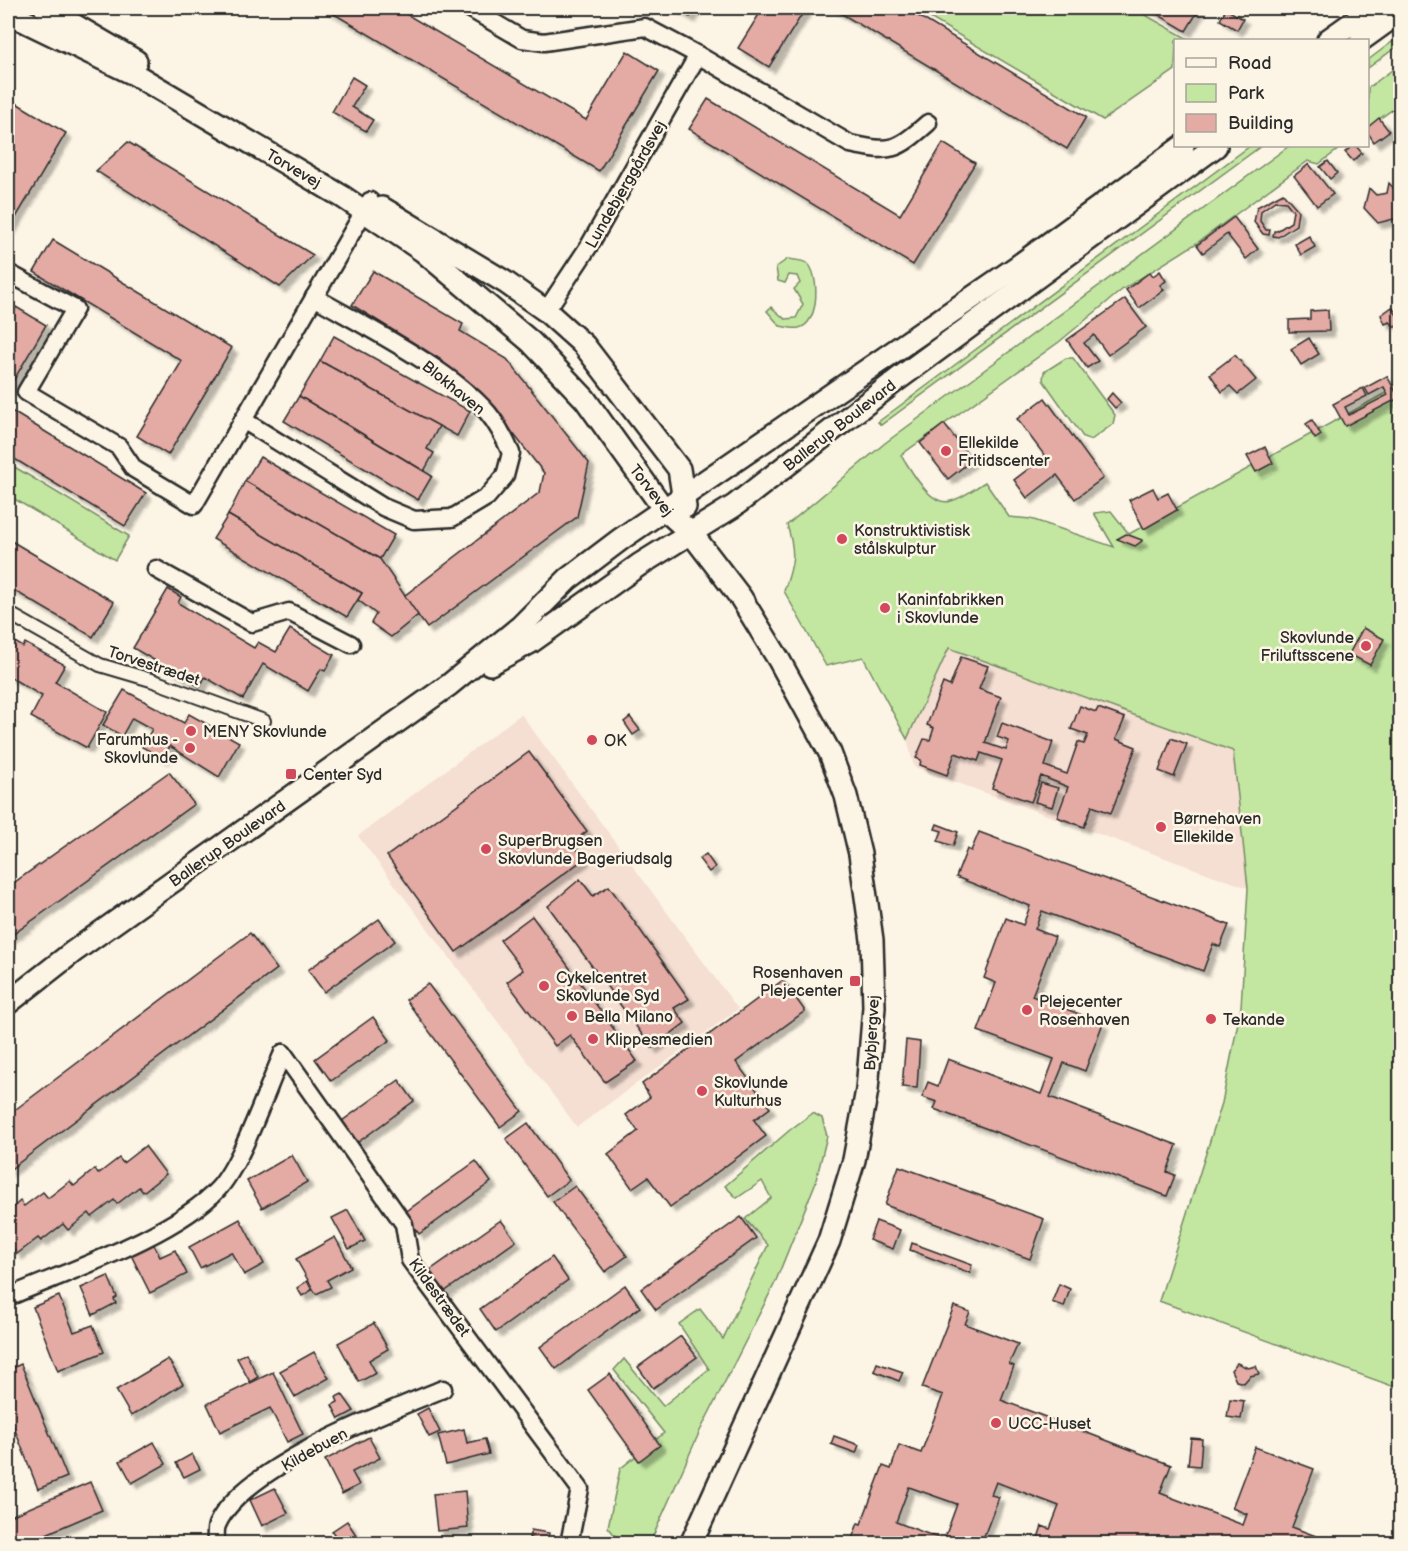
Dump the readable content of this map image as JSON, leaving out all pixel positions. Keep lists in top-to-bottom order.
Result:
{
  "streets": {
    "street": [
      "Torvevej",
      "Lundebjerggårdsvej",
      "Blokhaven",
      "Ballerup Boulevard",
      "Torvestrædet",
      "Bybjergvej",
      "Kildestrædet",
      "Kildebuen"
    ]
  },
  "crossings": [
    ["Torvevej", "Lundebjerggårdsvej"],
    ["Torvevej", "Ballerup Boulevard"],
    ["Torvevej", "Bybjergvej"],
    ["Ballerup Boulevard", "Bybjergvej"]
  ],
  "places": {
    "other": [
      "Ellekilde Fritidscenter",
      "Konstruktivistisk stålskulptur",
      "Kaninfabrikken i Skovlunde",
      "Skovlunde Friluftsscene",
      "MENY Skovlunde",
      "OK",
      "Farumhus - Skovlunde",
      "Børnehaven Ellekilde",
      "SuperBrugsen Skovlunde Bageriudsalg",
      "Cykelcentret Skovlunde Syd",
      "Plejecenter Rosenhaven",
      "Bella Milano",
      "Tekande",
      "Klippesmedien",
      "Skovlunde Kulturhus",
      "UCC-Huset"
    ],
    "transit": ["Center Syd", "Rosenhaven Plejecenter"]
  },
  "legend": ["Road", "Park", "Building"]
}
